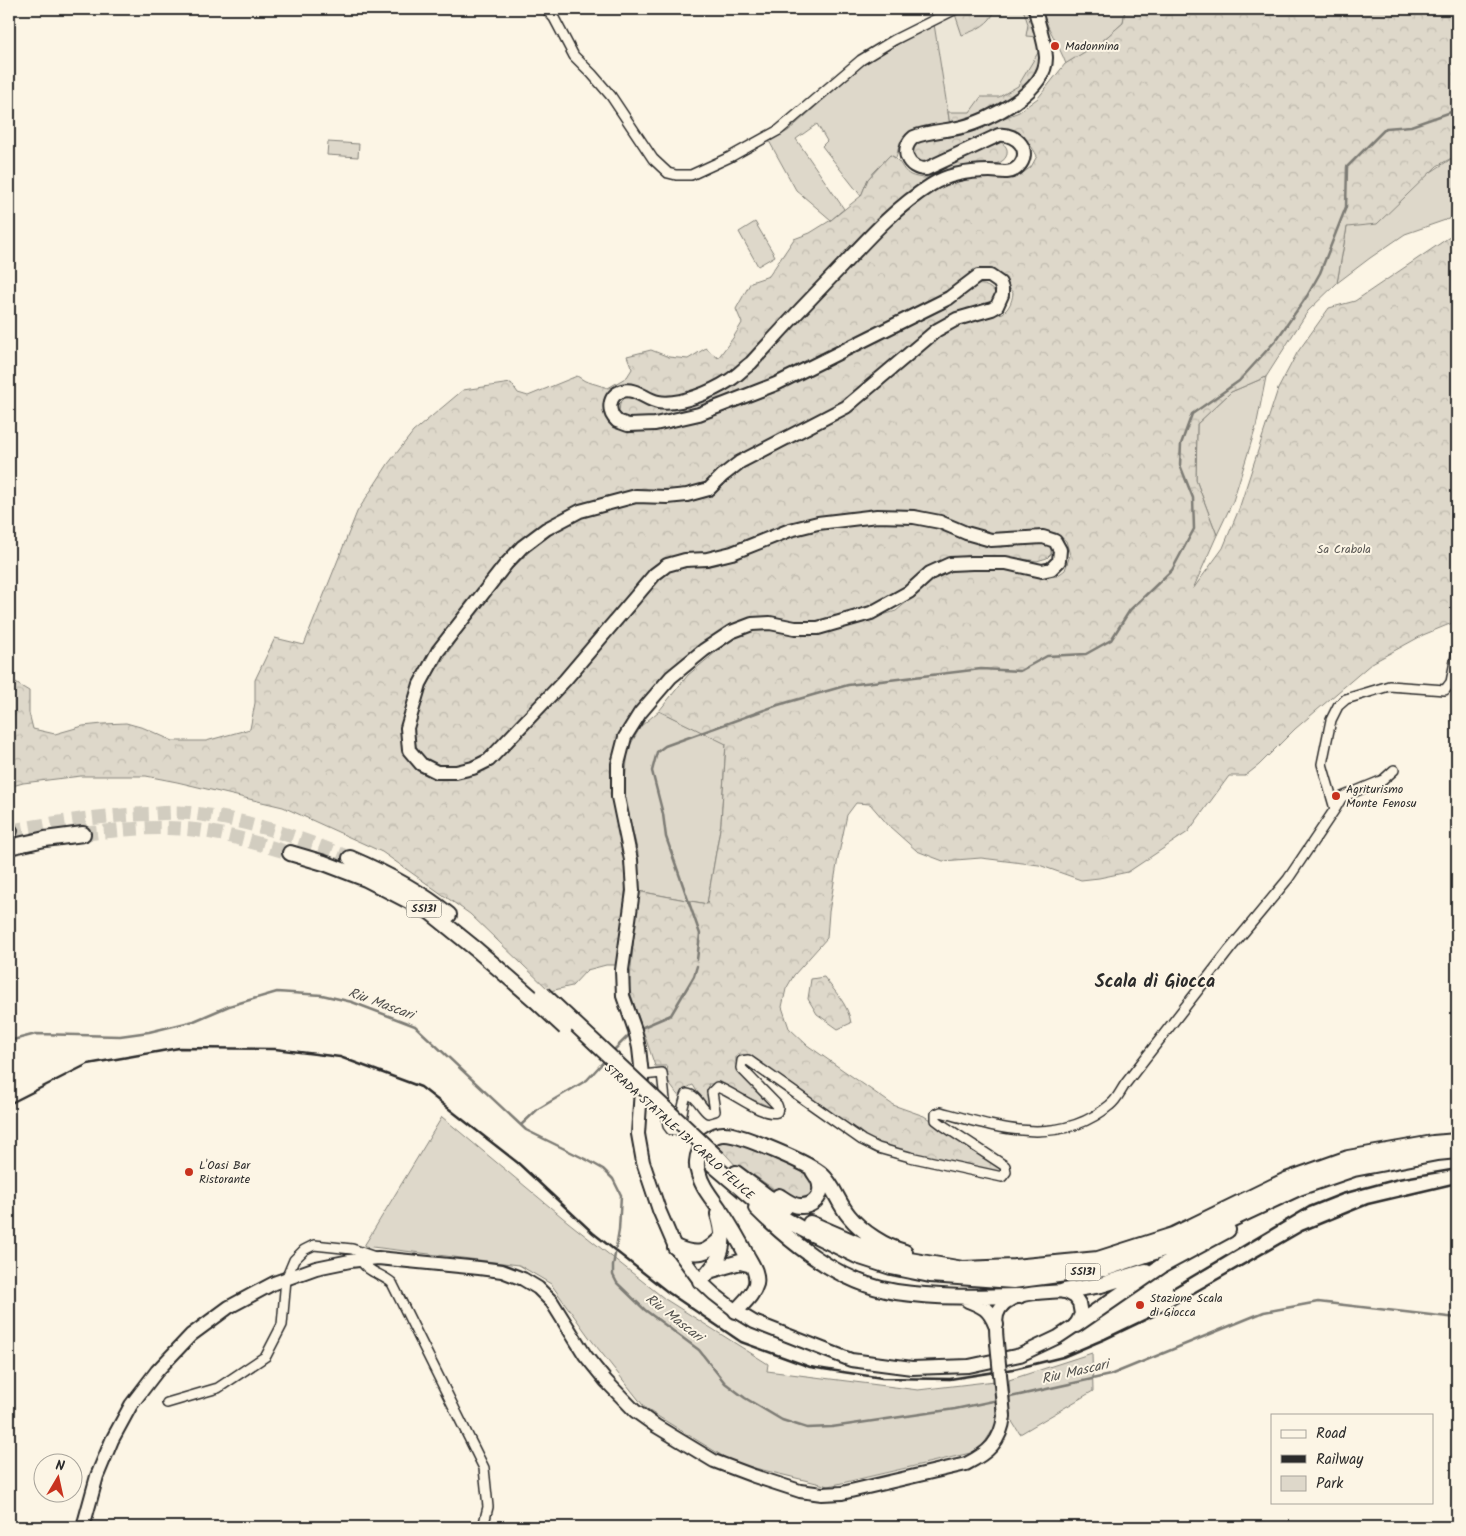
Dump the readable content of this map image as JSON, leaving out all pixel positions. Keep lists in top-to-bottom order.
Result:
{
  "streets": {
    "highway": ["SS131", "STRADA STATALE 131 CARLO FELICE"]
  },
  "districts": ["Scala di Giocca"],
  "water": ["Riu Mascari"],
  "parks": ["Sa Crabola"],
  "places": [
    "Madonnina",
    "Agriturismo Monte Fenosu",
    "L'Oasi Bar Ristorante",
    "Stazione Scala di Giocca"
  ],
  "legend": ["Road", "Railway", "Park"],
  "north": "top"
}
